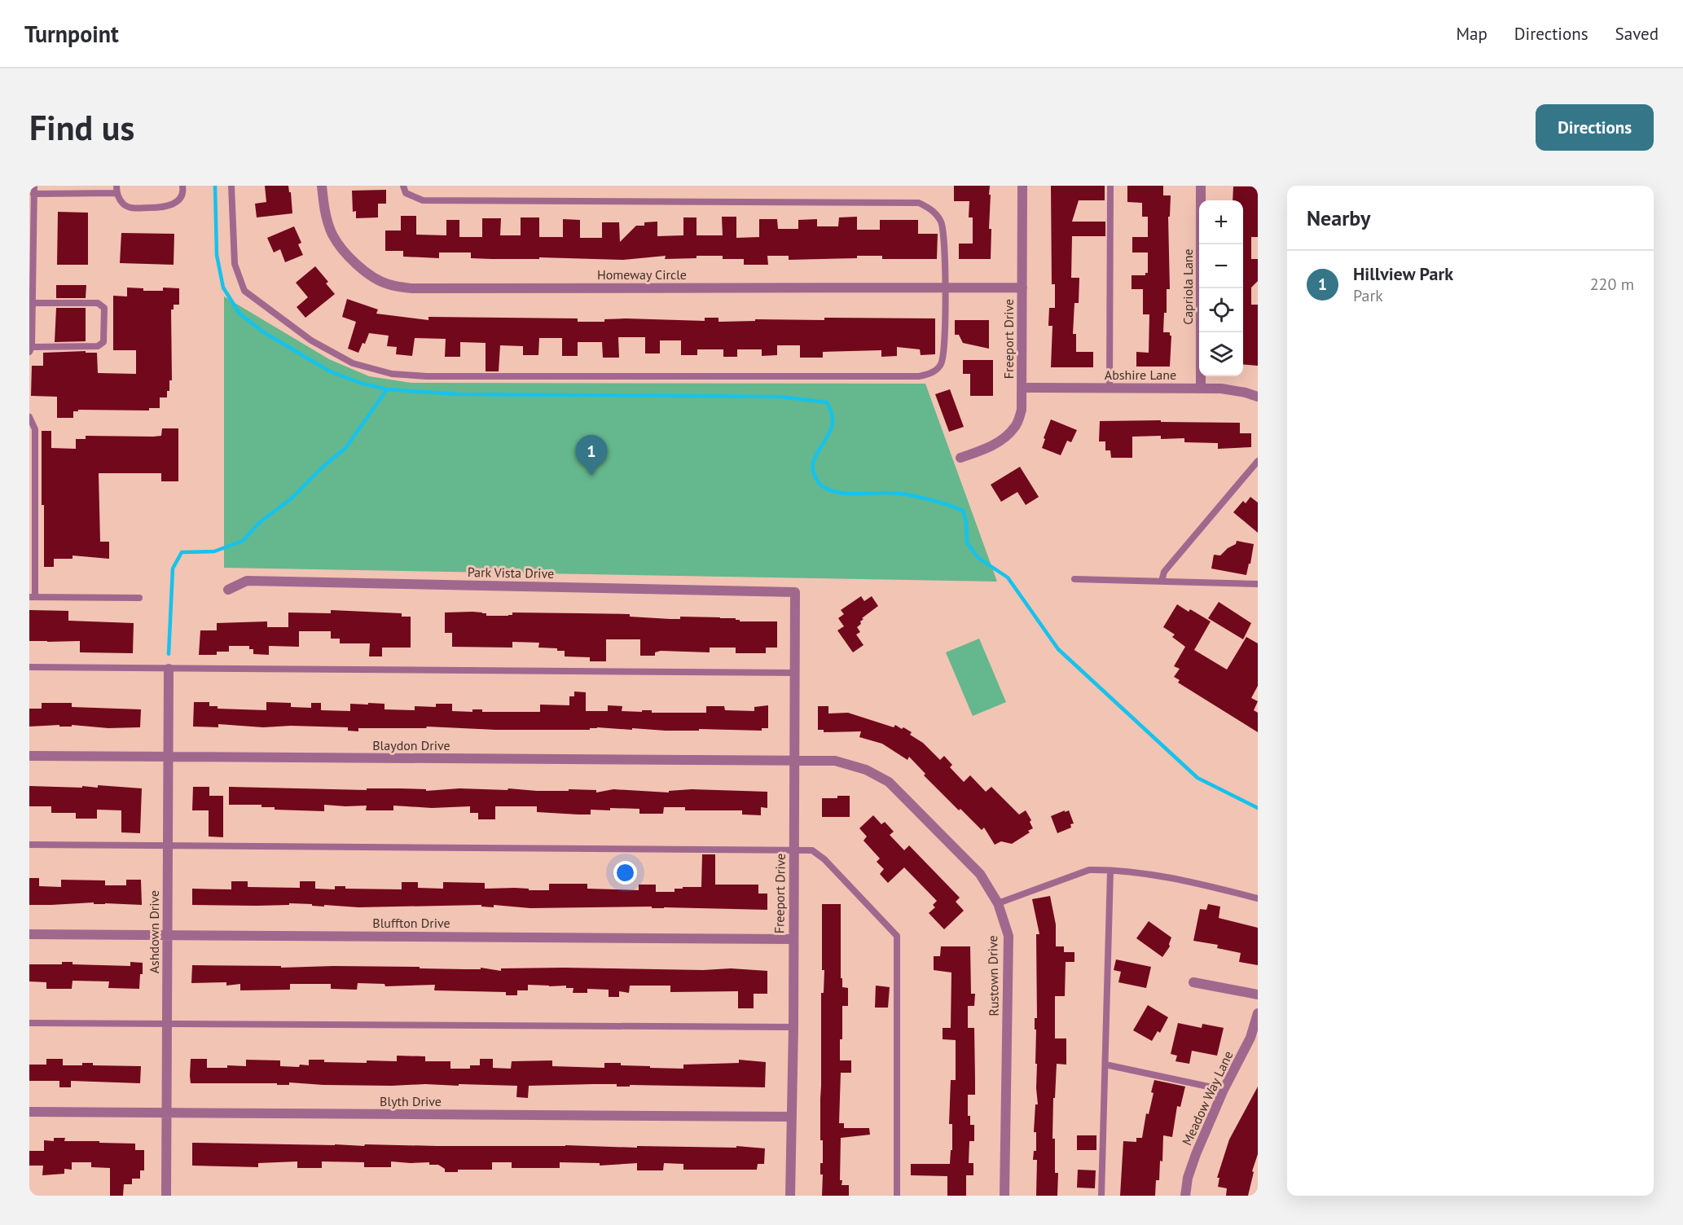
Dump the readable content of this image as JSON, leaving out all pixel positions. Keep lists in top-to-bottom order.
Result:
{
  "streets": {
    "street": [
      "Homeway Circle",
      "Capriola Lane",
      "Freeport Drive",
      "Abshire Lane",
      "Park Vista Drive",
      "Blaydon Drive",
      "Bluffton Drive",
      "Ashdown Drive",
      "Rustown Drive",
      "Meadow Way Lane",
      "Blyth Drive"
    ]
  },
  "crossings": [
    ["Homeway Circle", "Freeport Drive"],
    ["Capriola Lane", "Abshire Lane"],
    ["Freeport Drive", "Abshire Lane"],
    ["Freeport Drive", "Park Vista Drive"],
    ["Freeport Drive", "Blaydon Drive"],
    ["Freeport Drive", "Bluffton Drive"],
    ["Freeport Drive", "Rustown Drive"],
    ["Freeport Drive", "Blyth Drive"],
    ["Blaydon Drive", "Ashdown Drive"],
    ["Blaydon Drive", "Rustown Drive"],
    ["Bluffton Drive", "Ashdown Drive"],
    ["Ashdown Drive", "Blyth Drive"]
  ],
  "page": {
    "header": "Turnpoint",
    "nav": ["Map", "Directions", "Saved"],
    "buttons": "Directions",
    "title": "Find us",
    "heading": "Nearby",
    "map_buttons": ["+", "−"],
    "list": [
      {
        "mark": "1",
        "name": "Hillview Park",
        "note": "Park",
        "value": "220 m"
      }
    ],
    "pins": "1"
  }
}
